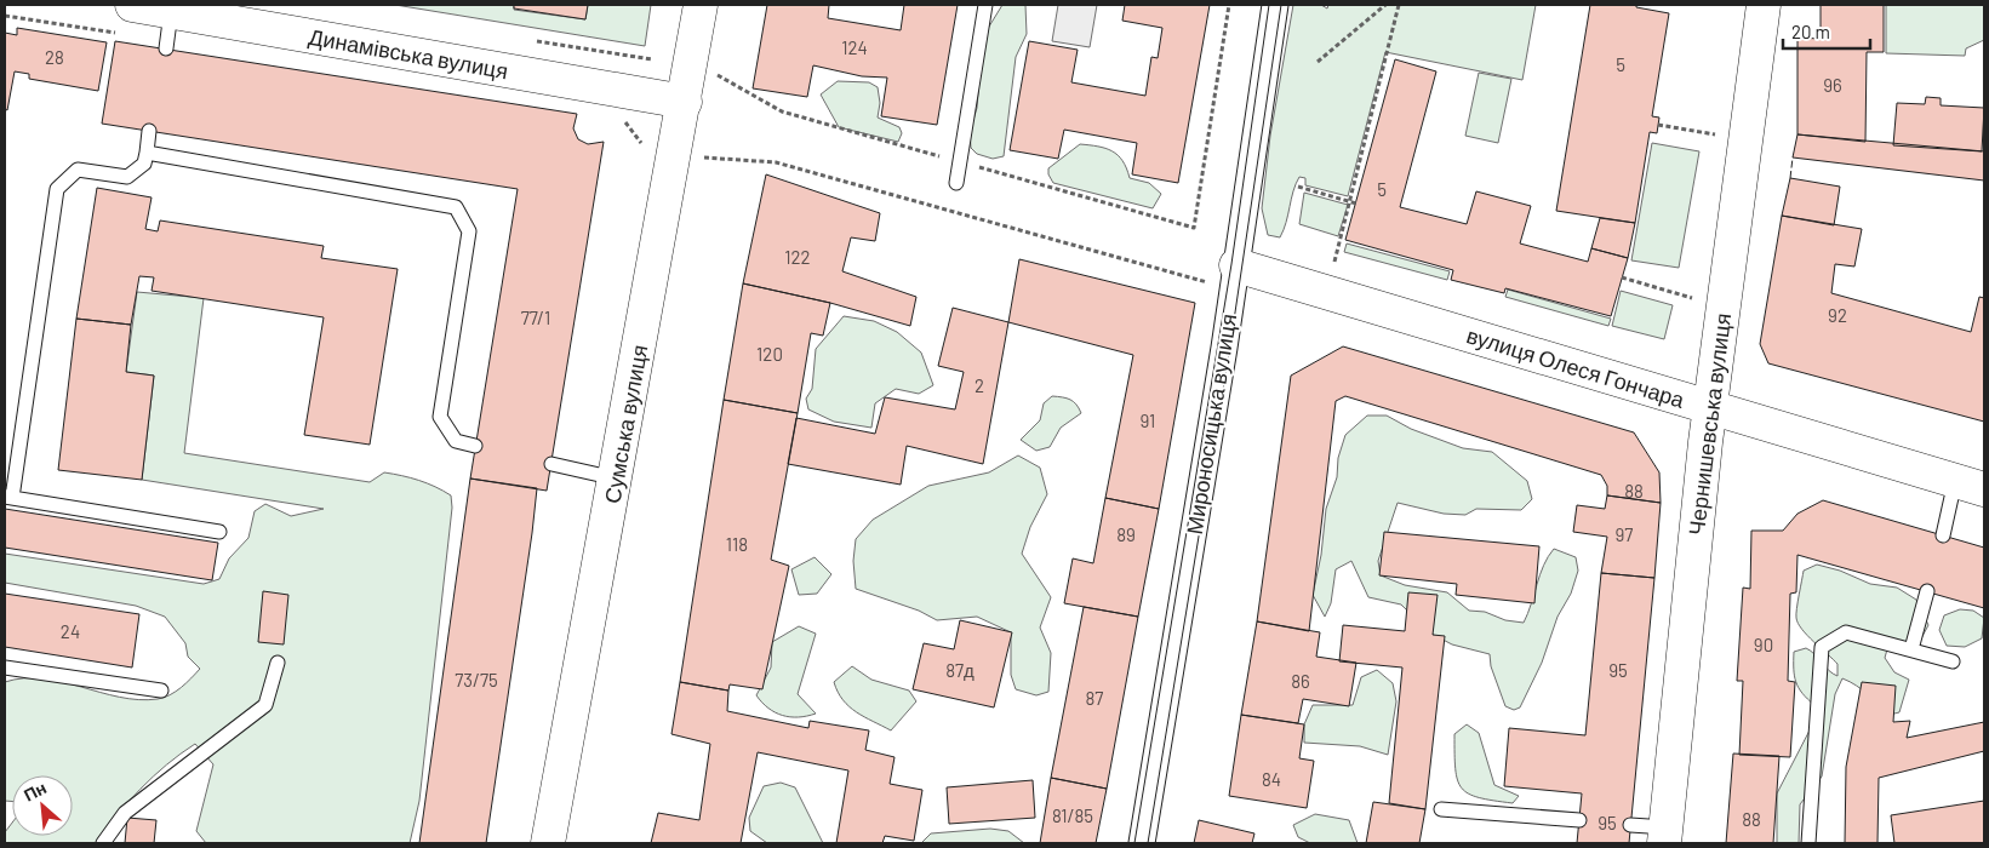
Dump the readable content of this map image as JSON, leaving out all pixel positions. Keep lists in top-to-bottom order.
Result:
{
  "streets": {
    "street": [
      "Динамівська вулиця",
      "вулиця Олеся Гончара",
      "Сумська вулиця",
      "Мироносицька вулиця",
      "Чернишевська вулиця"
    ]
  },
  "crossings": [
    ["Динамівська вулиця", "Сумська вулиця"],
    ["вулиця Олеся Гончара", "Мироносицька вулиця"],
    ["вулиця Олеся Гончара", "Чернишевська вулиця"]
  ],
  "house_numbers": [
    "124",
    "28",
    "5",
    "96",
    "5",
    "122",
    "92",
    "77/1",
    "120",
    "2",
    "91",
    "88",
    "89",
    "97",
    "118",
    "24",
    "90",
    "87д",
    "95",
    "73/75",
    "86",
    "87",
    "84",
    "81/85",
    "88",
    "95"
  ],
  "scale_bar": "20 m",
  "north": "top left"
}
